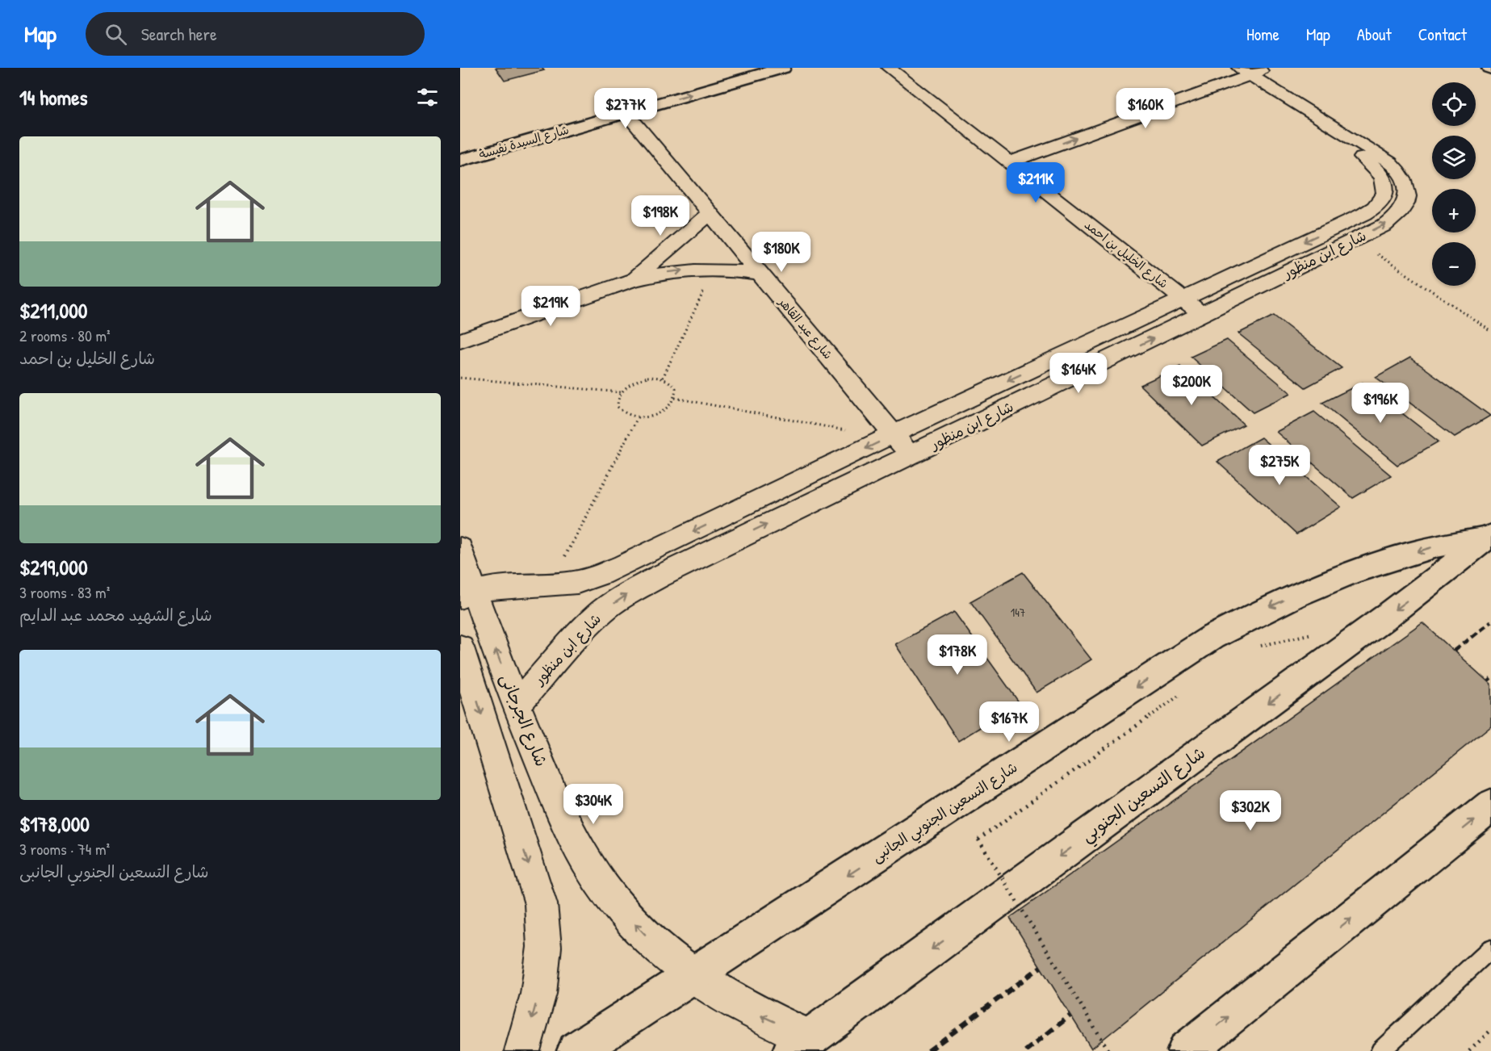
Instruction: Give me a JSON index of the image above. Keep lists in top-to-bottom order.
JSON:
{
  "streets": {
    "main road": ["شارع السيدة نفيسة", "شارع التسعين الجنوبي", "شارع التسعين الجنوبي الجانبى"],
    "street": [
      "شارع الخليل بن احمد",
      "شارع ابن منظور",
      "شارع عبد القاهر",
      "شارع الجرجانى"
    ]
  },
  "crossings": [
    ["شارع السيدة نفيسة", "شارع عبد القاهر"],
    ["شارع الخليل بن احمد", "شارع ابن منظور"],
    ["شارع ابن منظور", "شارع عبد القاهر"],
    ["شارع ابن منظور", "شارع الجرجانى"],
    ["شارع الجرجانى", "شارع التسعين الجنوبي"],
    ["شارع الجرجانى", "شارع التسعين الجنوبي الجانبى"],
    ["شارع التسعين الجنوبي", "شارع التسعين الجنوبي الجانبى"]
  ],
  "one_way": ["شارع الجرجانى", "شارع التسعين الجنوبي الجانبى"],
  "house_numbers": ["147"],
  "page": {
    "header": "Map",
    "search": "Search here",
    "nav": [
      "Home",
      "Map",
      "About",
      "Contact"
    ],
    "heading": "14 homes",
    "map_buttons": ["+", "−"],
    "price": [
      "$277K",
      "$160K",
      "$211K",
      "$198K",
      "$180K",
      "$219K",
      "$164K",
      "$200K",
      "$196K",
      "$275K",
      "$178K",
      "$167K",
      "$304K",
      "$302K"
    ],
    "list": [
      {
        "name": "$211,000",
        "note": "2 rooms · 80 m² · شارع الخليل بن احمد"
      },
      {
        "name": "$219,000",
        "note": "3 rooms · 83 m² · شارع الشهيد محمد عبد الدايم"
      },
      {
        "name": "$178,000",
        "note": "3 rooms · 74 m² · شارع التسعين الجنوبي الجانبى"
      }
    ]
  }
}
